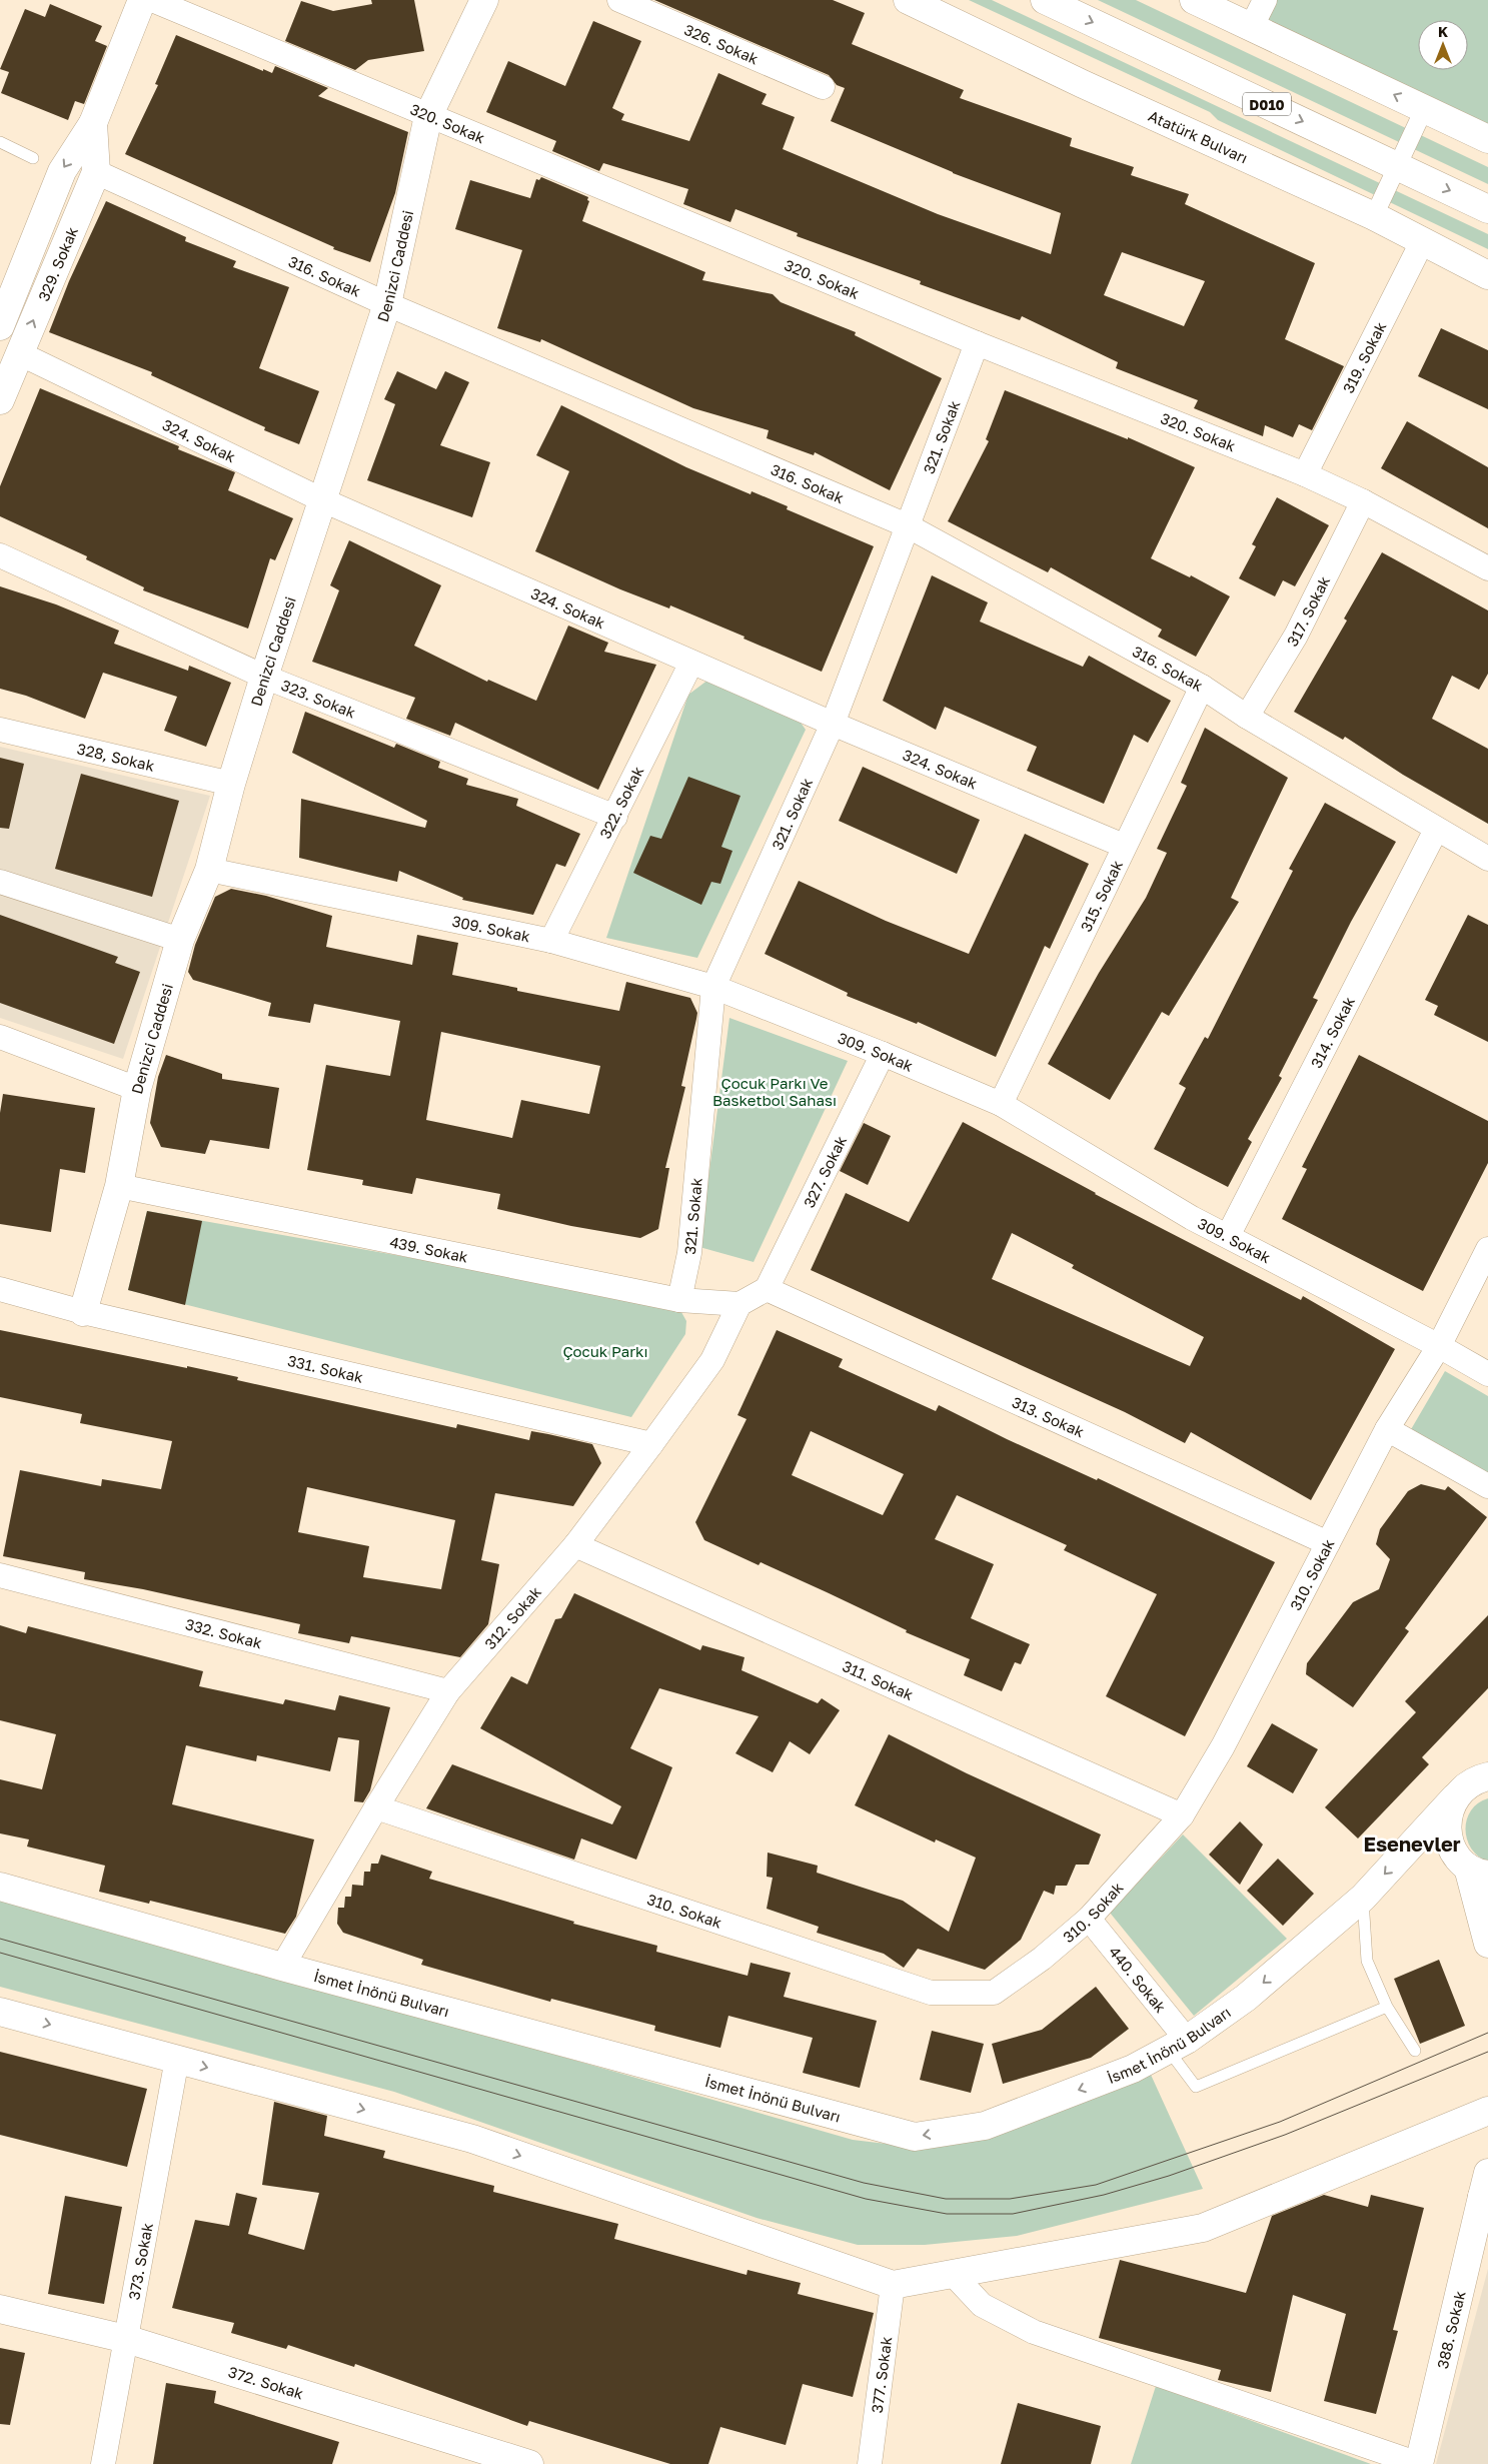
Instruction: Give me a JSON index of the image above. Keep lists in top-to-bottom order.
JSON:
{
  "streets": {
    "main road": [
      "D010",
      "Atatürk Bulvarı",
      "329. Sokak",
      "Denizci Caddesi",
      "İsmet İnönü Bulvarı",
      "388. Sokak",
      "372. Sokak"
    ],
    "street": [
      "326. Sokak",
      "320. Sokak",
      "316. Sokak",
      "319. Sokak",
      "321. Sokak",
      "324. Sokak",
      "317. Sokak",
      "323. Sokak",
      "328, Sokak",
      "322. Sokak",
      "315. Sokak",
      "309. Sokak",
      "314. Sokak",
      "327. Sokak",
      "439. Sokak",
      "331. Sokak",
      "313. Sokak",
      "310. Sokak",
      "312. Sokak",
      "332. Sokak",
      "311. Sokak",
      "440. Sokak",
      "373. Sokak",
      "377. Sokak"
    ]
  },
  "crossings": [
    ["320. Sokak", "Denizci Caddesi"],
    ["320. Sokak", "319. Sokak"],
    ["320. Sokak", "321. Sokak"],
    ["320. Sokak", "317. Sokak"],
    ["Atatürk Bulvarı", "319. Sokak"],
    ["329. Sokak", "316. Sokak"],
    ["329. Sokak", "324. Sokak"],
    ["Denizci Caddesi", "316. Sokak"],
    ["Denizci Caddesi", "324. Sokak"],
    ["Denizci Caddesi", "323. Sokak"],
    ["Denizci Caddesi", "328, Sokak"],
    ["Denizci Caddesi", "309. Sokak"],
    ["Denizci Caddesi", "439. Sokak"],
    ["Denizci Caddesi", "331. Sokak"],
    ["316. Sokak", "321. Sokak"],
    ["316. Sokak", "317. Sokak"],
    ["316. Sokak", "315. Sokak"],
    ["316. Sokak", "314. Sokak"],
    ["321. Sokak", "324. Sokak"],
    ["321. Sokak", "309. Sokak"],
    ["321. Sokak", "439. Sokak"],
    ["324. Sokak", "322. Sokak"],
    ["324. Sokak", "315. Sokak"],
    ["323. Sokak", "322. Sokak"],
    ["322. Sokak", "309. Sokak"],
    ["315. Sokak", "309. Sokak"],
    ["309. Sokak", "314. Sokak"],
    ["309. Sokak", "327. Sokak"],
    ["309. Sokak", "310. Sokak"],
    ["327. Sokak", "313. Sokak"],
    ["439. Sokak", "312. Sokak"],
    ["331. Sokak", "312. Sokak"],
    ["313. Sokak", "310. Sokak"],
    ["310. Sokak", "312. Sokak"],
    ["310. Sokak", "311. Sokak"],
    ["310. Sokak", "440. Sokak"],
    ["312. Sokak", "332. Sokak"],
    ["312. Sokak", "311. Sokak"],
    ["312. Sokak", "İsmet İnönü Bulvarı"],
    ["440. Sokak", "İsmet İnönü Bulvarı"],
    ["373. Sokak", "372. Sokak"]
  ],
  "districts": ["Esenevler"],
  "parks": ["Çocuk Parkı Ve Basketbol Sahası", "Çocuk Parkı"],
  "north": "top"
}
